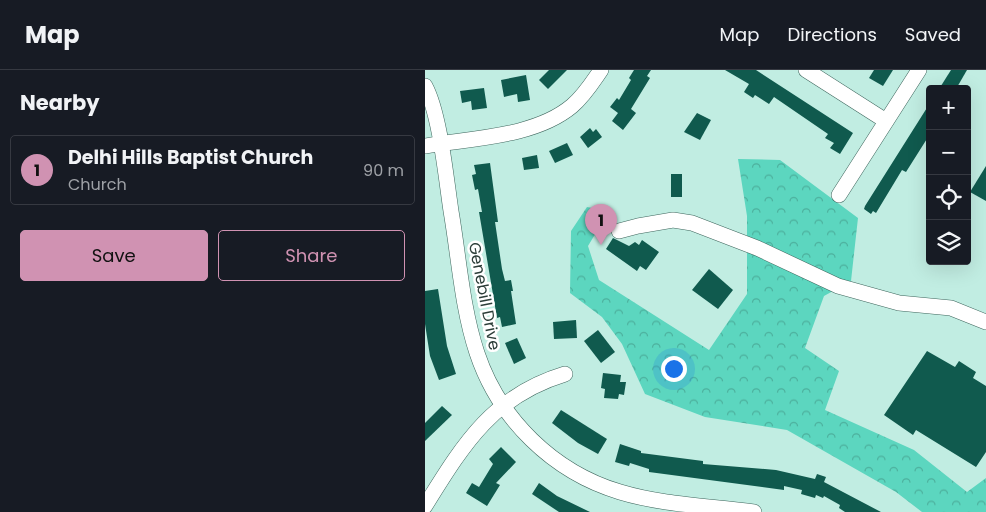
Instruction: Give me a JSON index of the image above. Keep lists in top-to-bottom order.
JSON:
{
  "streets": {
    "street": ["Genebill Drive"]
  },
  "page": {
    "header": "Map",
    "nav": ["Map", "Directions", "Saved"],
    "heading": "Nearby",
    "map_buttons": ["+", "−"],
    "list": [
      {
        "mark": "1",
        "name": "Delhi Hills Baptist Church",
        "note": "Church",
        "value": "90 m"
      }
    ],
    "pins": "1",
    "buttons": ["Save", "Share"]
  }
}
